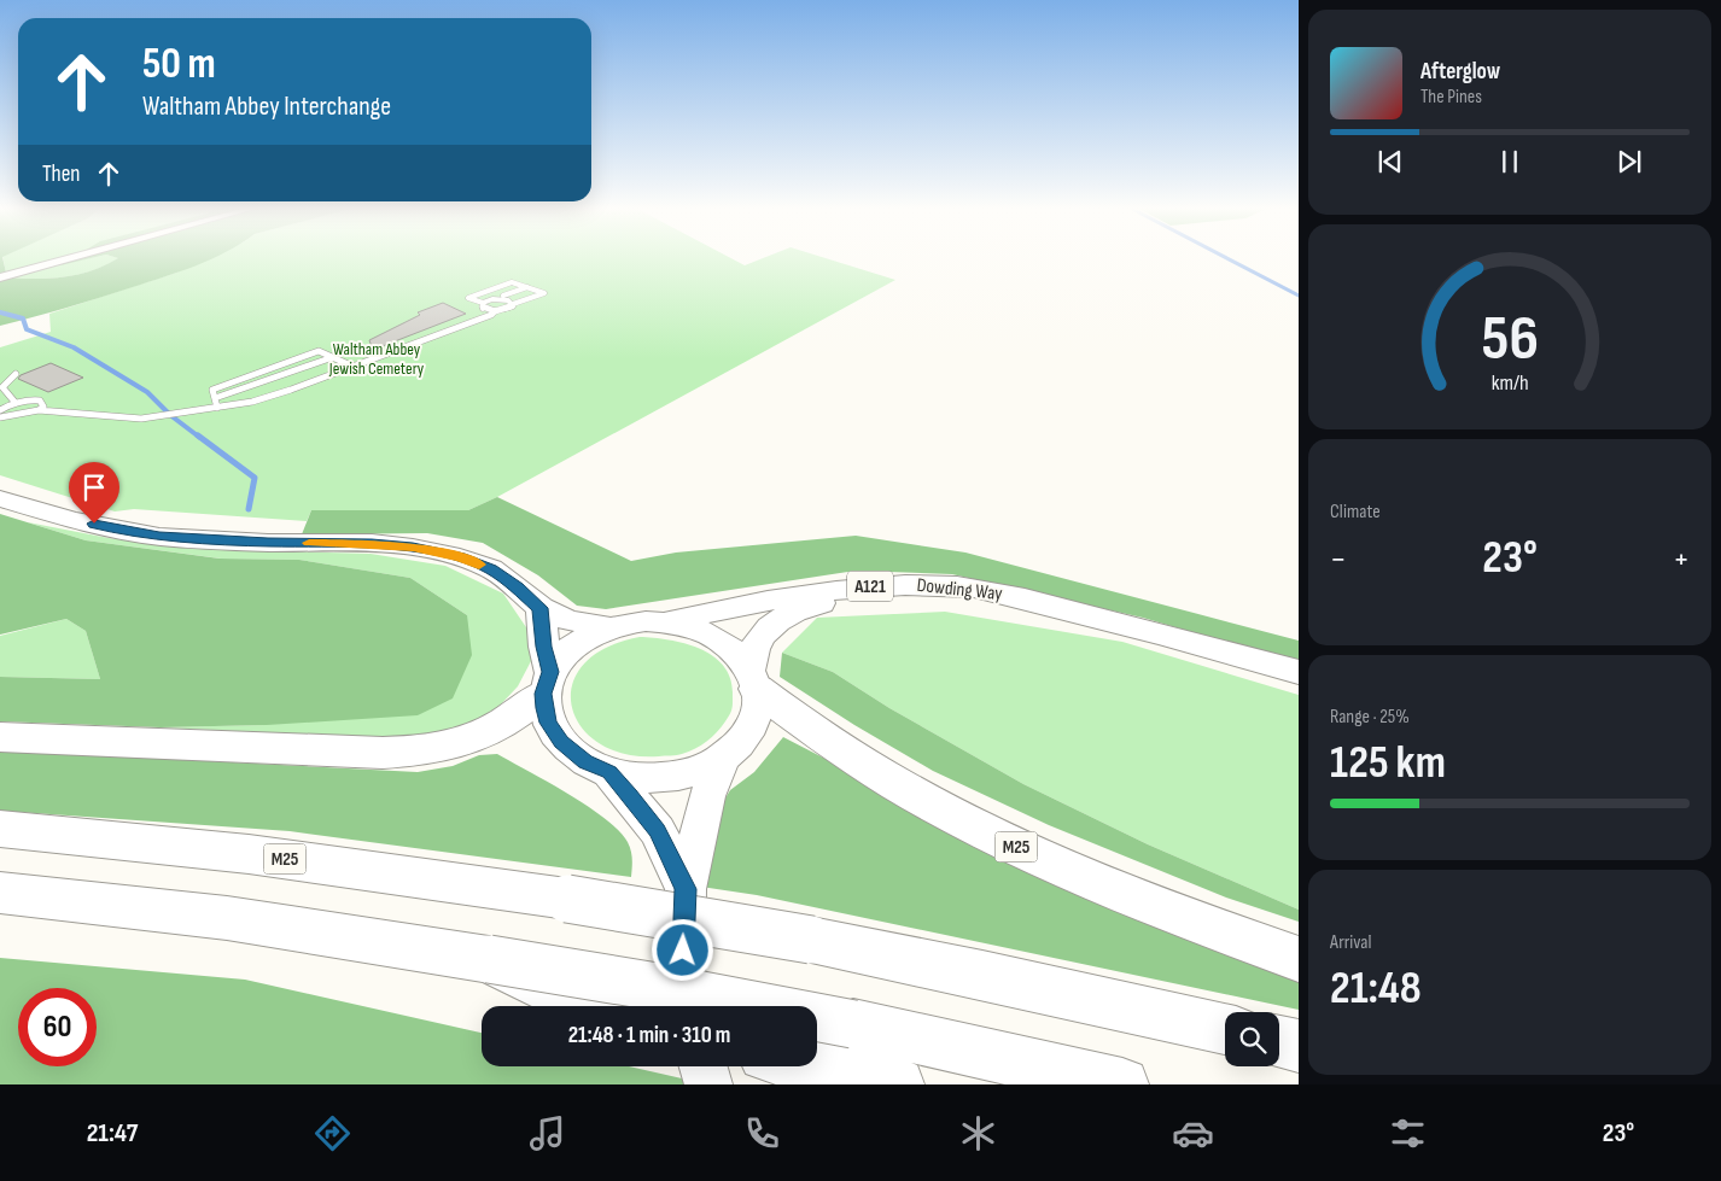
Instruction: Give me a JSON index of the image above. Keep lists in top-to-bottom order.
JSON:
{
  "streets": {
    "highway": ["M25"],
    "main road": ["A121", "Dowding Way"]
  },
  "crossings": [
    ["Dowding Way", "M25"]
  ],
  "parks": ["Waltham Abbey Jewish Cemetery"],
  "page": {
    "turn": ["50 m", "Waltham Abbey Interchange"],
    "song": ["Afterglow", "The Pines"],
    "then": "Then",
    "tile": [
      "Climate",
      ["Range · 25%", "125 km"],
      ["Arrival", "21:48"]
    ],
    "heat": ["−", "23°", "+"],
    "limit": "60",
    "trip": "21:48 · 1 min · 310 m",
    "tabs": ["21:47", "23°"],
    "gauge": ["56", "km/h"]
  }
}
